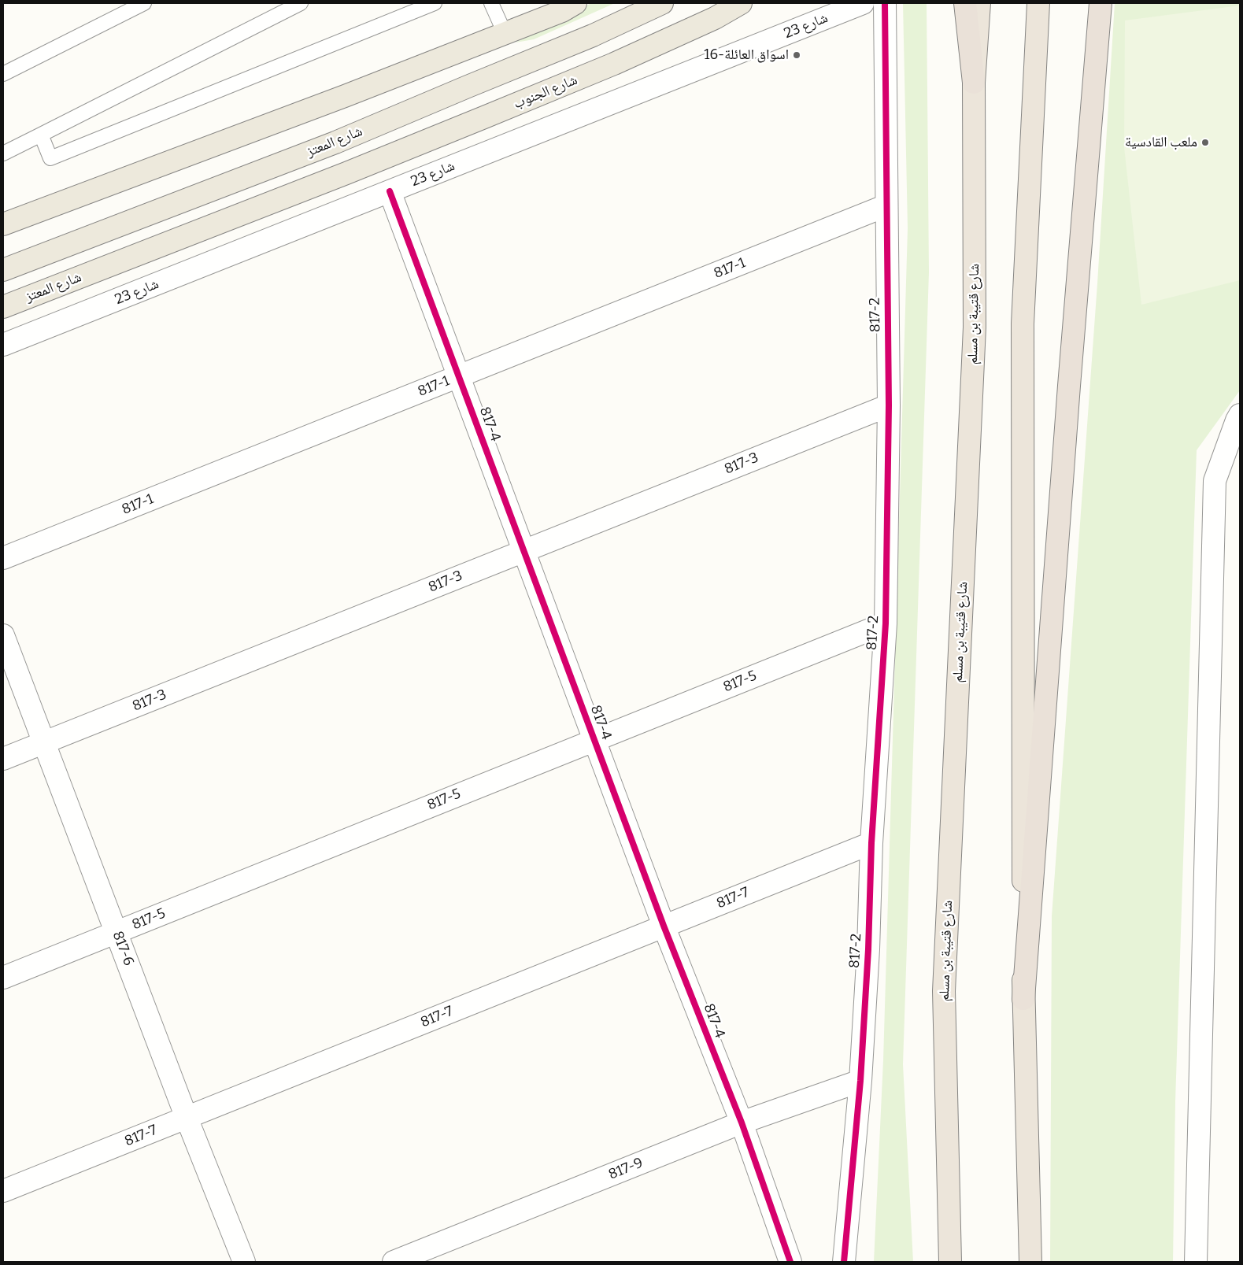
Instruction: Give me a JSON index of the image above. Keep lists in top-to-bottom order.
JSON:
{
  "streets": {
    "highway": ["شارع قتيبة بن مسلم"],
    "main road": ["شارع الجنوب", "شارع المعتز"],
    "street": [
      "شارع 23",
      "817-1",
      "817-2",
      "817-4",
      "817-3",
      "817-5",
      "817-7",
      "817-6",
      "817-9"
    ]
  },
  "crossings": [
    ["شارع 23", "817-4"],
    ["شارع الجنوب", "شارع المعتز"],
    ["817-1", "817-2"],
    ["817-1", "817-4"],
    ["817-2", "817-3"],
    ["817-2", "817-5"],
    ["817-2", "817-7"],
    ["817-2", "817-9"],
    ["817-4", "817-3"],
    ["817-4", "817-5"],
    ["817-4", "817-7"],
    ["817-4", "817-9"],
    ["817-3", "817-6"],
    ["817-5", "817-6"],
    ["817-7", "817-6"]
  ],
  "places": ["16-اسواق العائلة", "ملعب القادسية"]
}
